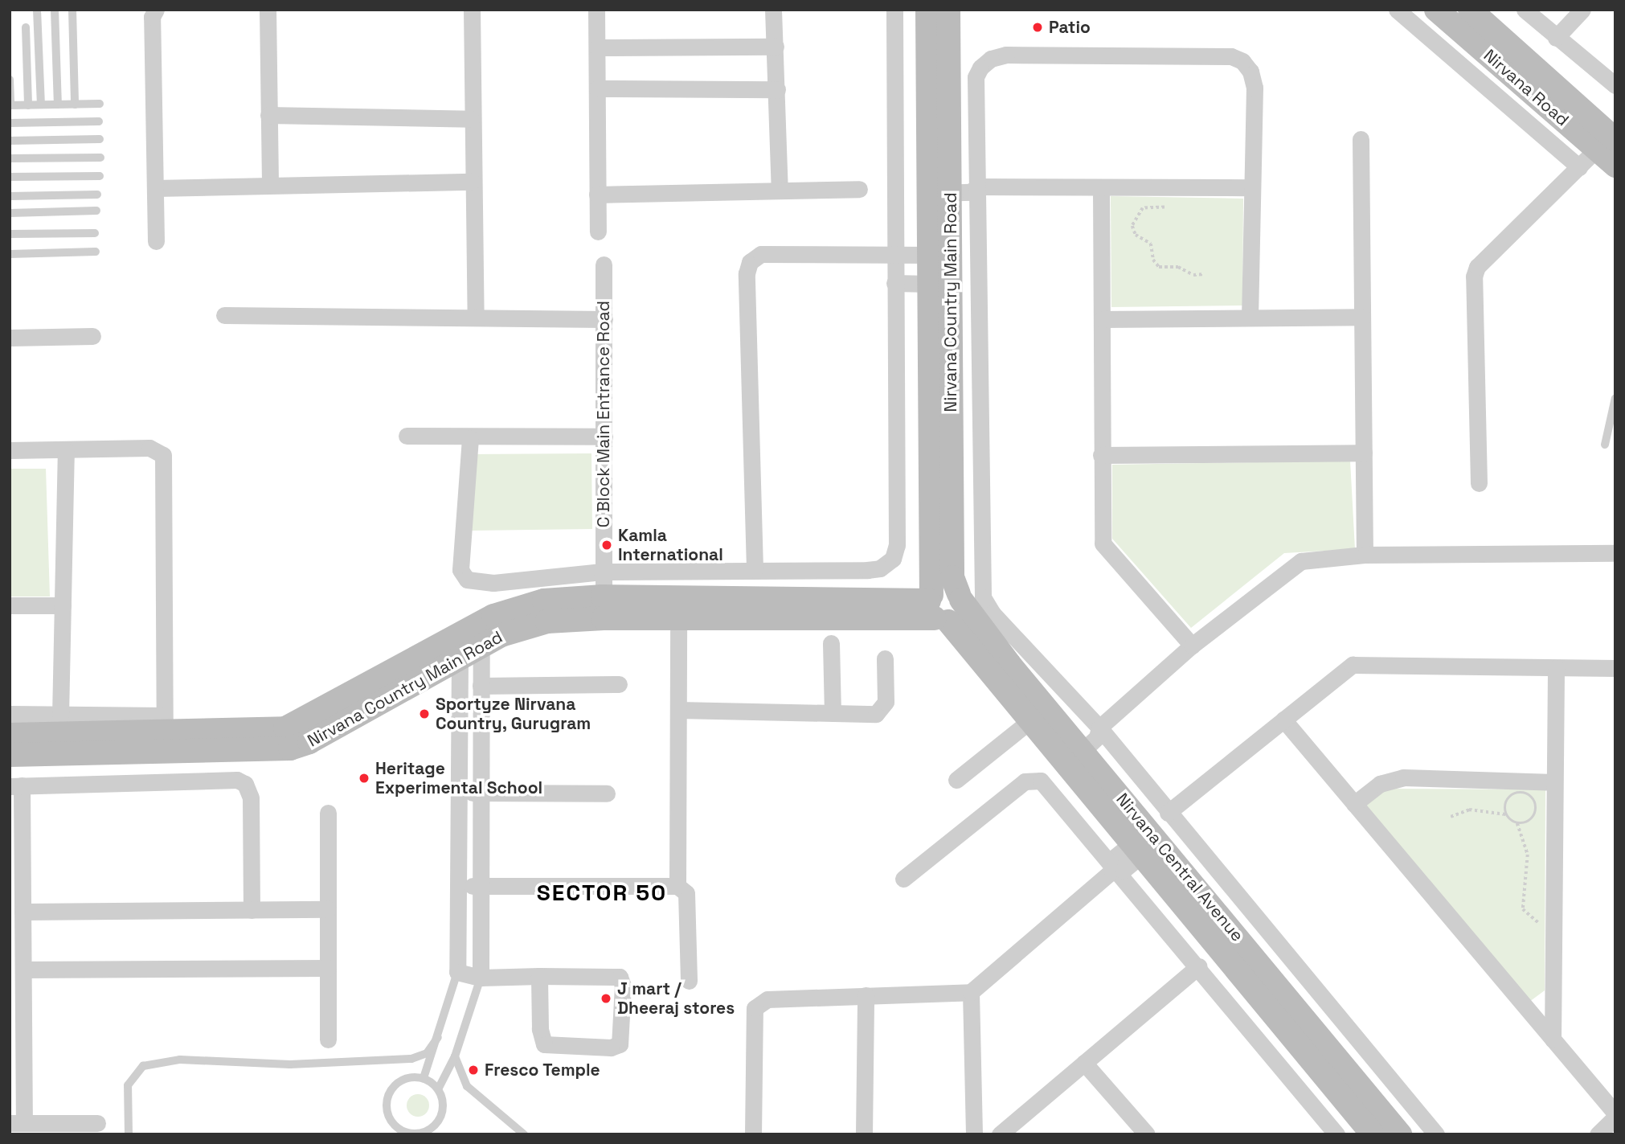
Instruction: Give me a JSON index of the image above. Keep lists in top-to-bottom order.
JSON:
{
  "streets": {
    "street": [
      "Nirvana Road",
      "Nirvana Country Main Road",
      "C Block Main Entrance Road",
      "Nirvana Central Avenue"
    ]
  },
  "crossings": [
    ["Nirvana Country Main Road", "C Block Main Entrance Road"],
    ["Nirvana Country Main Road", "Nirvana Central Avenue"]
  ],
  "districts": ["SECTOR 50"],
  "places": [
    "Patio",
    "Kamla International",
    "Sportyze Nirvana Country, Gurugram",
    "Heritage Experimental School",
    "J mart / Dheeraj stores",
    "Fresco Temple"
  ]
}
